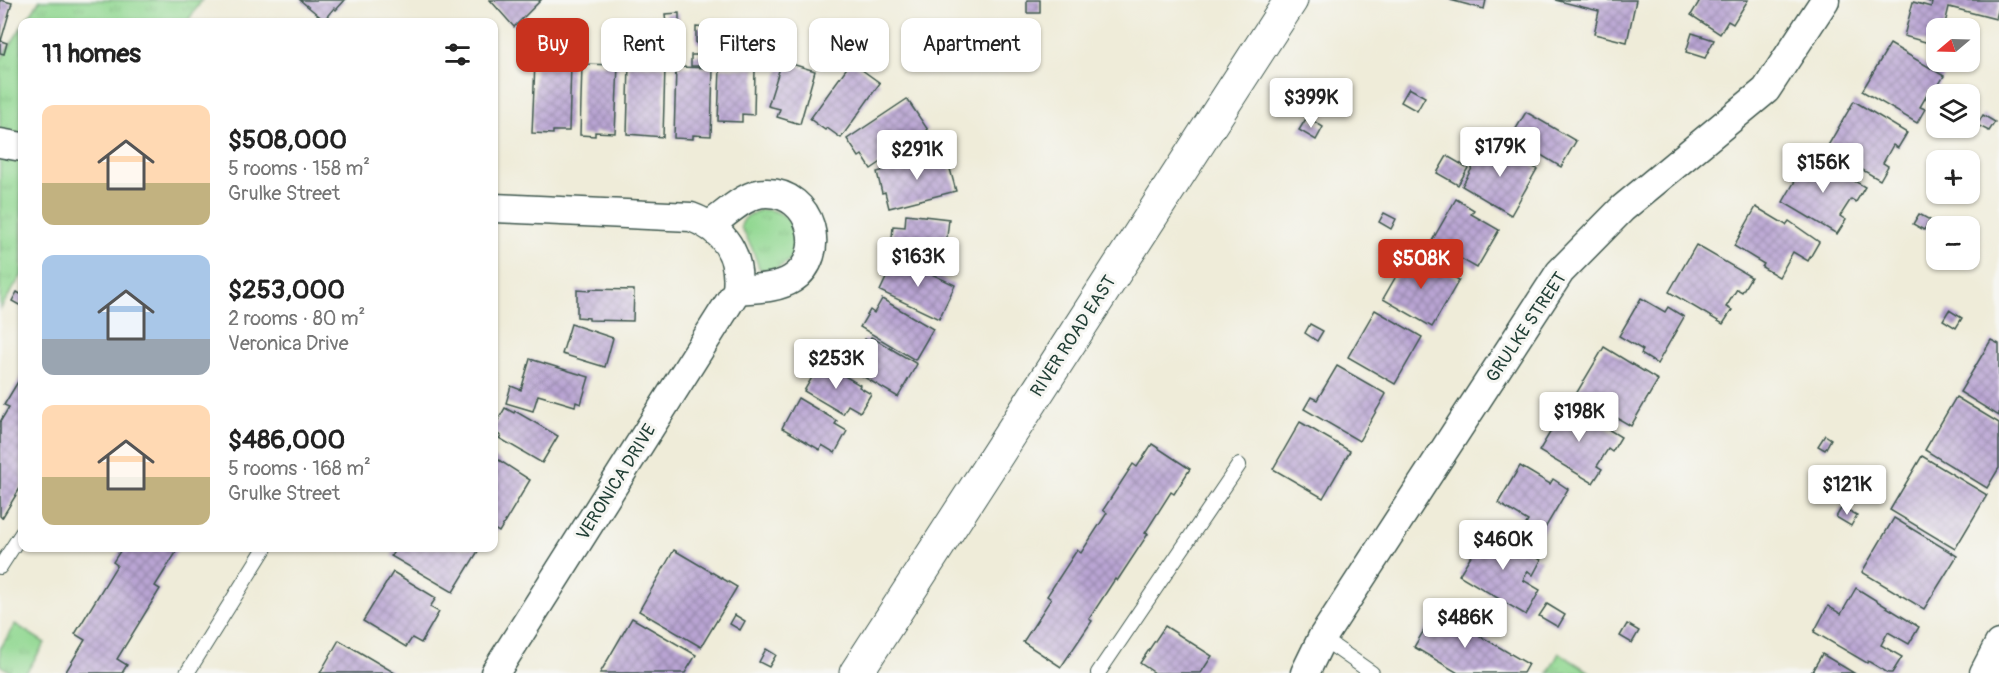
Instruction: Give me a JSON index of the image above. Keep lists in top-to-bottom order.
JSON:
{
  "streets": {
    "street": ["GRULKE STREET", "RIVER ROAD EAST", "VERONICA DRIVE"]
  },
  "north": "left",
  "page": {
    "map_buttons": ["+", "−"],
    "chip": [
      "Buy",
      "Rent",
      "Filters",
      "New",
      "Apartment"
    ],
    "heading": "11 homes",
    "price": [
      "$399K",
      "$179K",
      "$291K",
      "$156K",
      "$163K",
      "$508K",
      "$253K",
      "$198K",
      "$121K",
      "$460K",
      "$486K"
    ],
    "list": [
      {
        "name": "$508,000",
        "note": "5 rooms · 158 m² · Grulke Street"
      },
      {
        "name": "$253,000",
        "note": "2 rooms · 80 m² · Veronica Drive"
      },
      {
        "name": "$486,000",
        "note": "5 rooms · 168 m² · Grulke Street"
      }
    ]
  }
}
